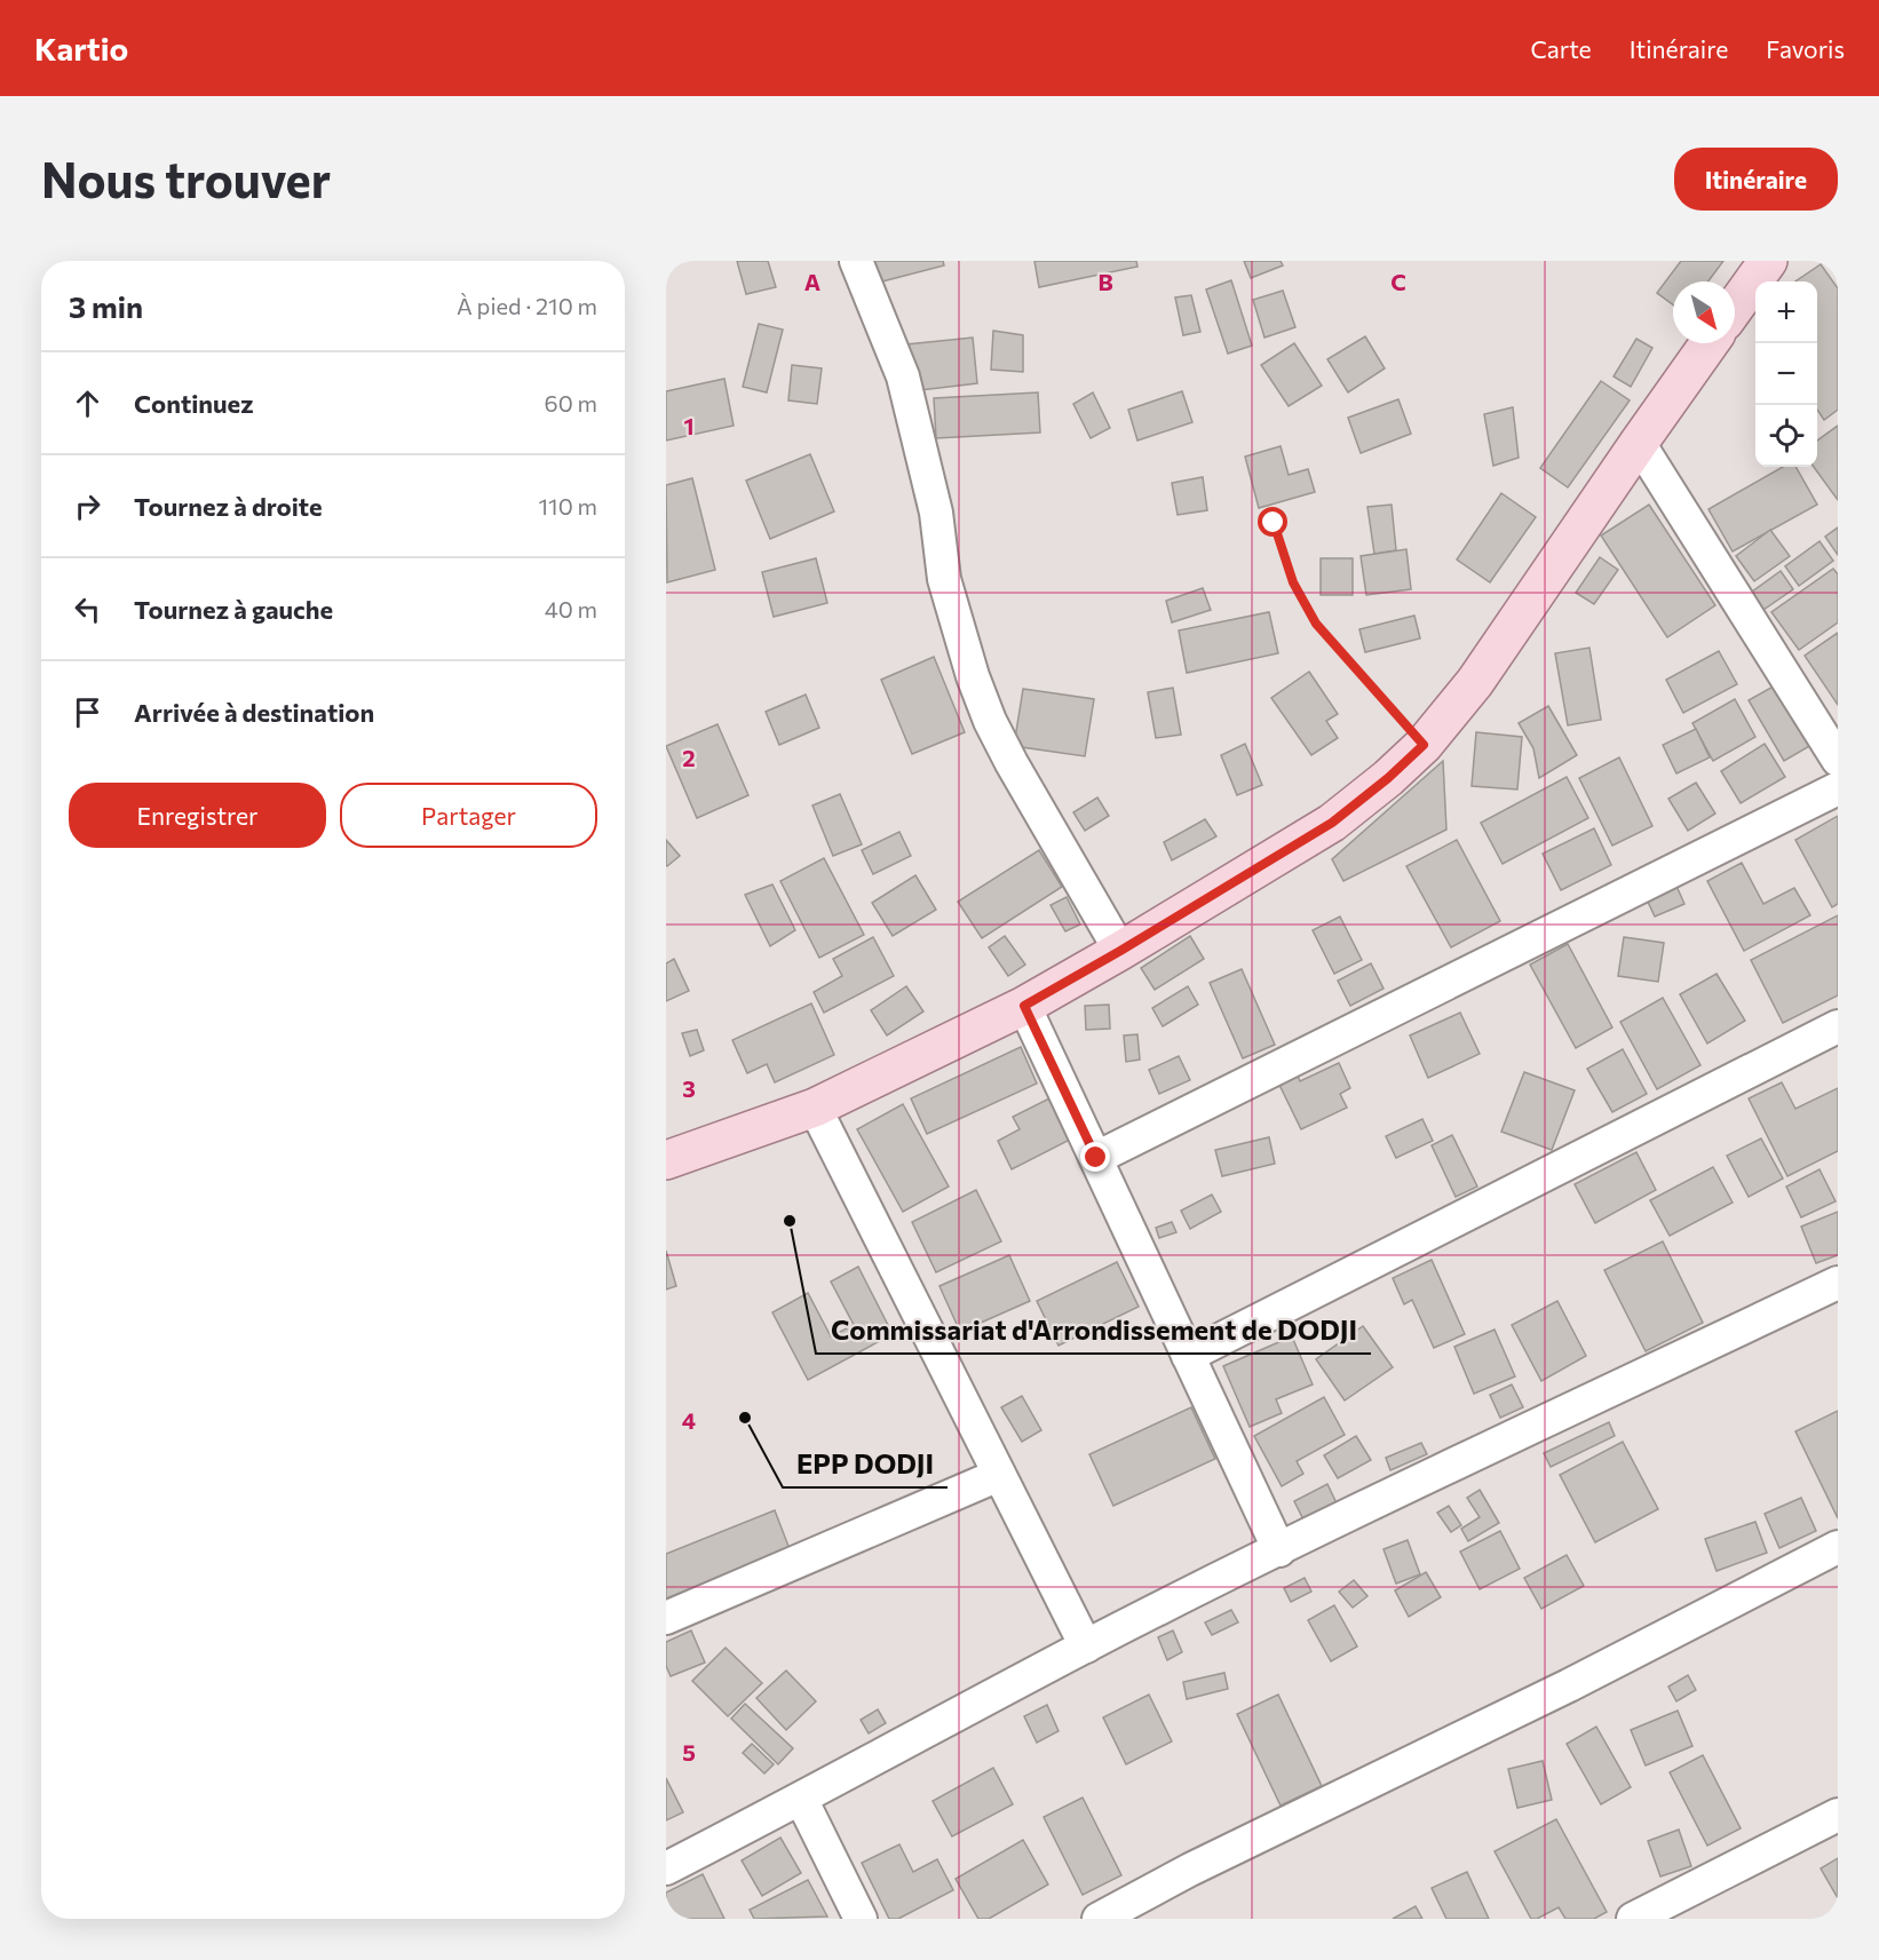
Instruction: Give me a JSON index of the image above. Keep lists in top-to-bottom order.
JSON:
{
  "places": ["Commissariat d'Arrondissement de DODJI", "EPP DODJI"],
  "north": "bottom right",
  "page": {
    "header": "Kartio",
    "nav": ["Carte", "Itinéraire", "Favoris"],
    "buttons": [
      "Itinéraire",
      ["Enregistrer", "Partager"]
    ],
    "title": "Nous trouver",
    "heading": ["3 min", "À pied · 210 m"],
    "map_buttons": ["+", "−"],
    "list": [
      ["Continuez", "60 m"],
      ["Tournez à droite", "110 m"],
      ["Tournez à gauche", "40 m"],
      "Arrivée à destination"
    ]
  },
  "grid": {
    "columns": ["A", "B", "C"],
    "rows": [
      "1",
      "2",
      "3",
      "4",
      "5"
    ]
  }
}
